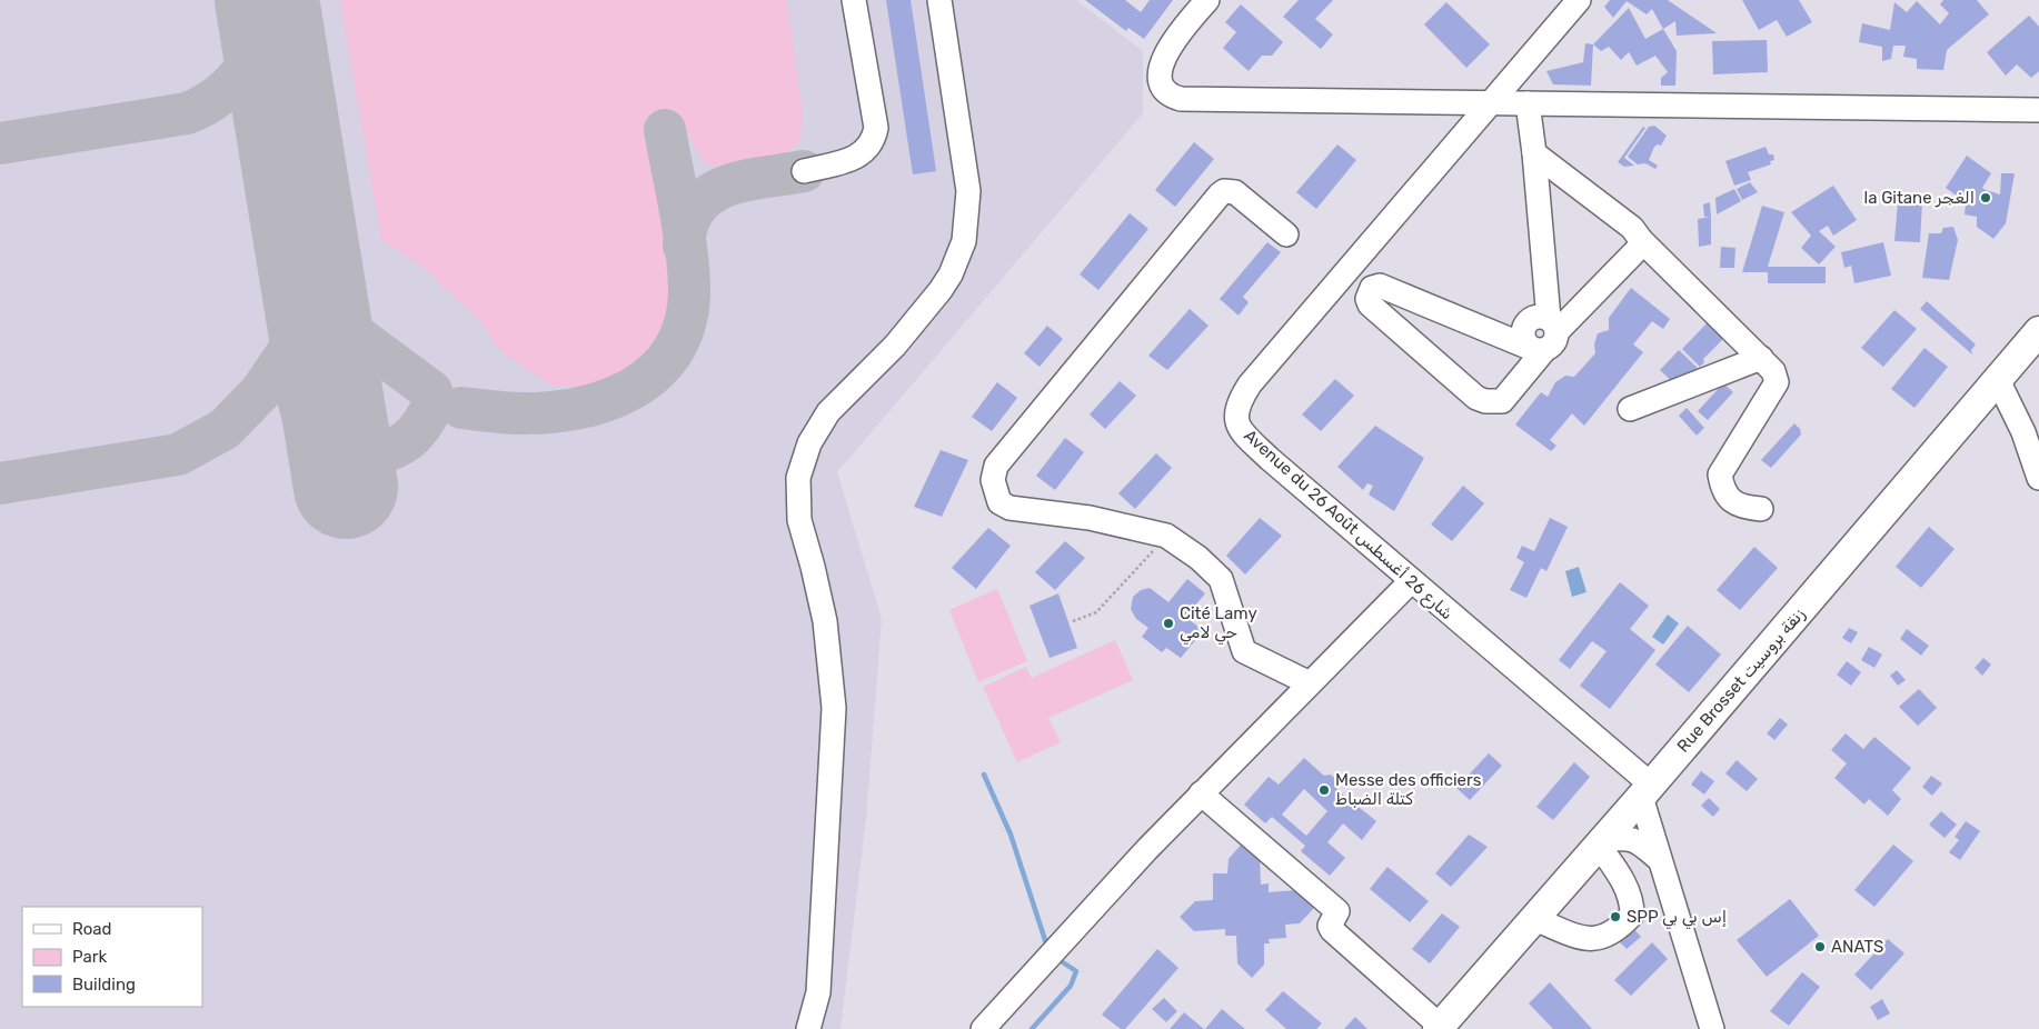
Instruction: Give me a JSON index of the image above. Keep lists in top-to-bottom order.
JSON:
{
  "streets": {
    "main road": ["Rue Brosset زنقة بروسيت"],
    "street": ["Avenue du 26 Août شارع 26 أغسطس"]
  },
  "crossings": [
    ["Avenue du 26 Août شارع 26 أغسطس", "Rue Brosset زنقة بروسيت"]
  ],
  "places": [
    "la Gitane الغجر",
    "Cité Lamy حي لامي",
    "Messe des officiers كتلة الضباط",
    "SPP إس بي بي",
    "ANATS"
  ],
  "legend": ["Road", "Park", "Building"]
}
